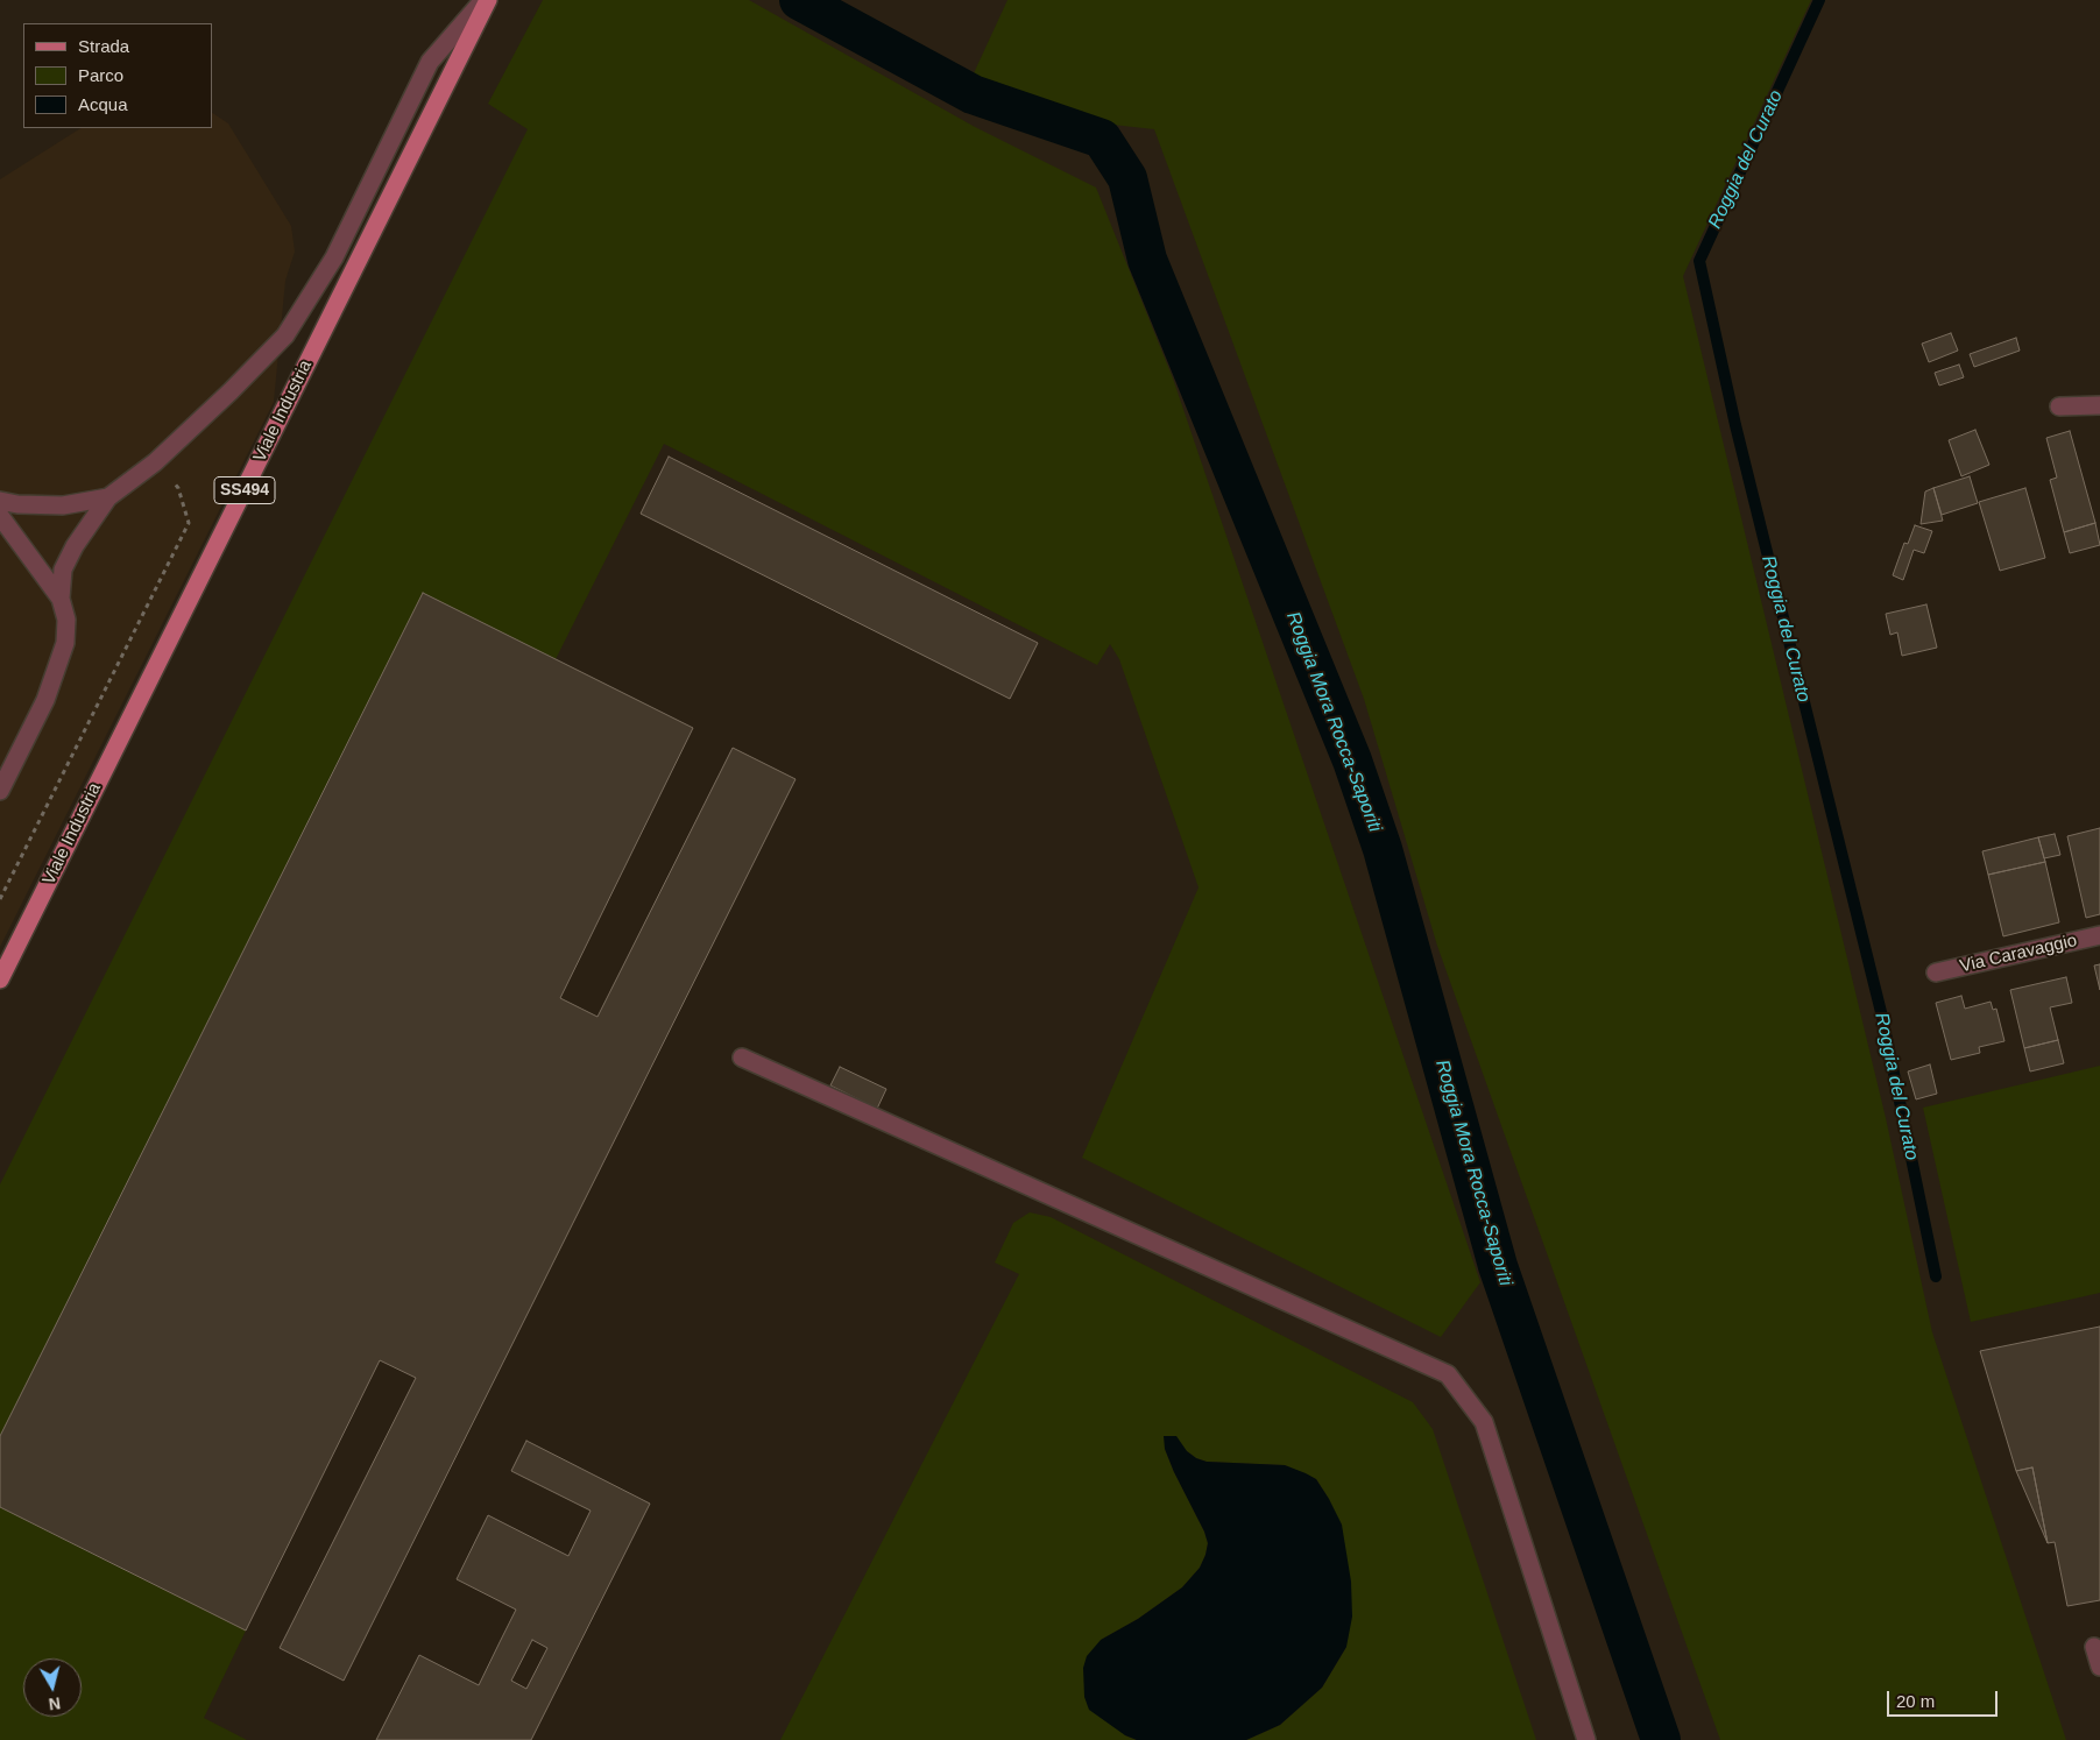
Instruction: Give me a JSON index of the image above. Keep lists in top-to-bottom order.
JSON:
{
  "streets": {
    "main road": ["Viale Industria", "SS494"],
    "street": ["Via Caravaggio"]
  },
  "water": ["Roggia del Curato", "Roggia Mora Rocca-Saporiti"],
  "legend": ["Strada", "Parco", "Acqua"],
  "scale_bar": "20 m",
  "north": "bottom"
}
